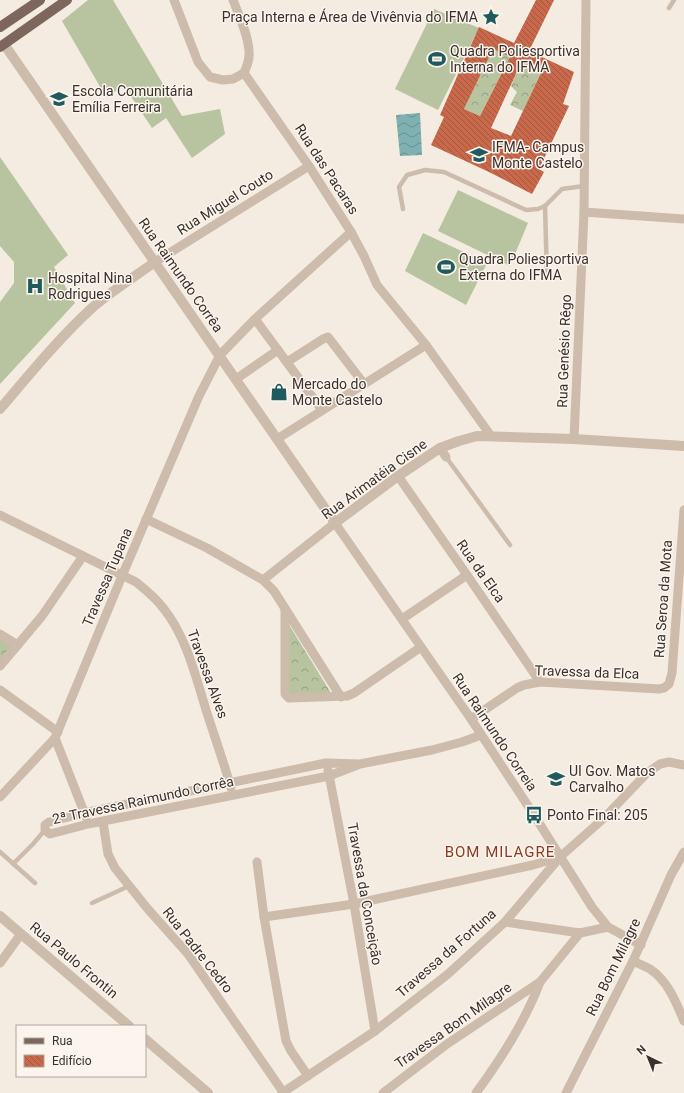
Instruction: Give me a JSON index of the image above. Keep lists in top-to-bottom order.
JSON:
{
  "streets": {
    "street": [
      "Rua das Pacaras",
      "Rua Miguel Couto",
      "Rua Raimundo Corrêa",
      "Rua Genésio Rêgo",
      "Rua Arimatéia Cisne",
      "Rua da Elca",
      "Travessa Tupana",
      "Rua Seroa da Mota",
      "Travessa da Elca",
      "Travessa Alves",
      "Rua Raimundo Correia",
      "2ª Travessa Raimundo Corrêa",
      "Travessa da Conceição",
      "Rua Padre Cedro",
      "Travessa da Fortuna",
      "Rua Paulo Frontin",
      "Rua Bom Milagre",
      "Travessa Bom Milagre"
    ]
  },
  "crossings": [
    ["Rua das Pacaras", "Rua Miguel Couto"],
    ["Rua das Pacaras", "Rua Arimatéia Cisne"],
    ["Rua das Pacaras", "Travessa Tupana"],
    ["Rua Miguel Couto", "Rua Raimundo Corrêa"],
    ["Rua Raimundo Corrêa", "Rua Arimatéia Cisne"],
    ["Rua Raimundo Corrêa", "Travessa Tupana"],
    ["Rua Raimundo Corrêa", "Rua Raimundo Correia"],
    ["Rua Genésio Rêgo", "Rua Arimatéia Cisne"],
    ["Rua Arimatéia Cisne", "Rua da Elca"],
    ["Rua Arimatéia Cisne", "Rua Raimundo Correia"],
    ["Rua da Elca", "Travessa da Elca"],
    ["Travessa Tupana", "Travessa Alves"],
    ["Rua Seroa da Mota", "Travessa da Elca"],
    ["Travessa da Elca", "Rua Raimundo Correia"],
    ["Travessa Alves", "2ª Travessa Raimundo Corrêa"],
    ["Rua Raimundo Correia", "Travessa da Fortuna"],
    ["Rua Raimundo Correia", "Rua Bom Milagre"],
    ["2ª Travessa Raimundo Corrêa", "Travessa da Conceição"],
    ["2ª Travessa Raimundo Corrêa", "Rua Padre Cedro"],
    ["Travessa da Conceição", "Travessa da Fortuna"],
    ["Rua Padre Cedro", "Travessa da Fortuna"]
  ],
  "districts": ["BOM MILAGRE"],
  "places": {
    "place": ["Praça Interna e Área de Vivênvia do IFMA"],
    "sports": ["Quadra Poliesportiva Interna do IFMA", "Quadra Poliesportiva Externa do IFMA"],
    "school or university": ["Escola Comunitária Emília Ferreira", "IFMA- Campus Monte Castelo", "UI Gov. Matos Carvalho"],
    "hospital": ["Hospital Nina Rodrigues"],
    "shop": ["Mercado do Monte Castelo"],
    "bus stop": ["Ponto Final: 205"]
  },
  "legend": ["Rua", "Edifício"],
  "north": "top left"
}
